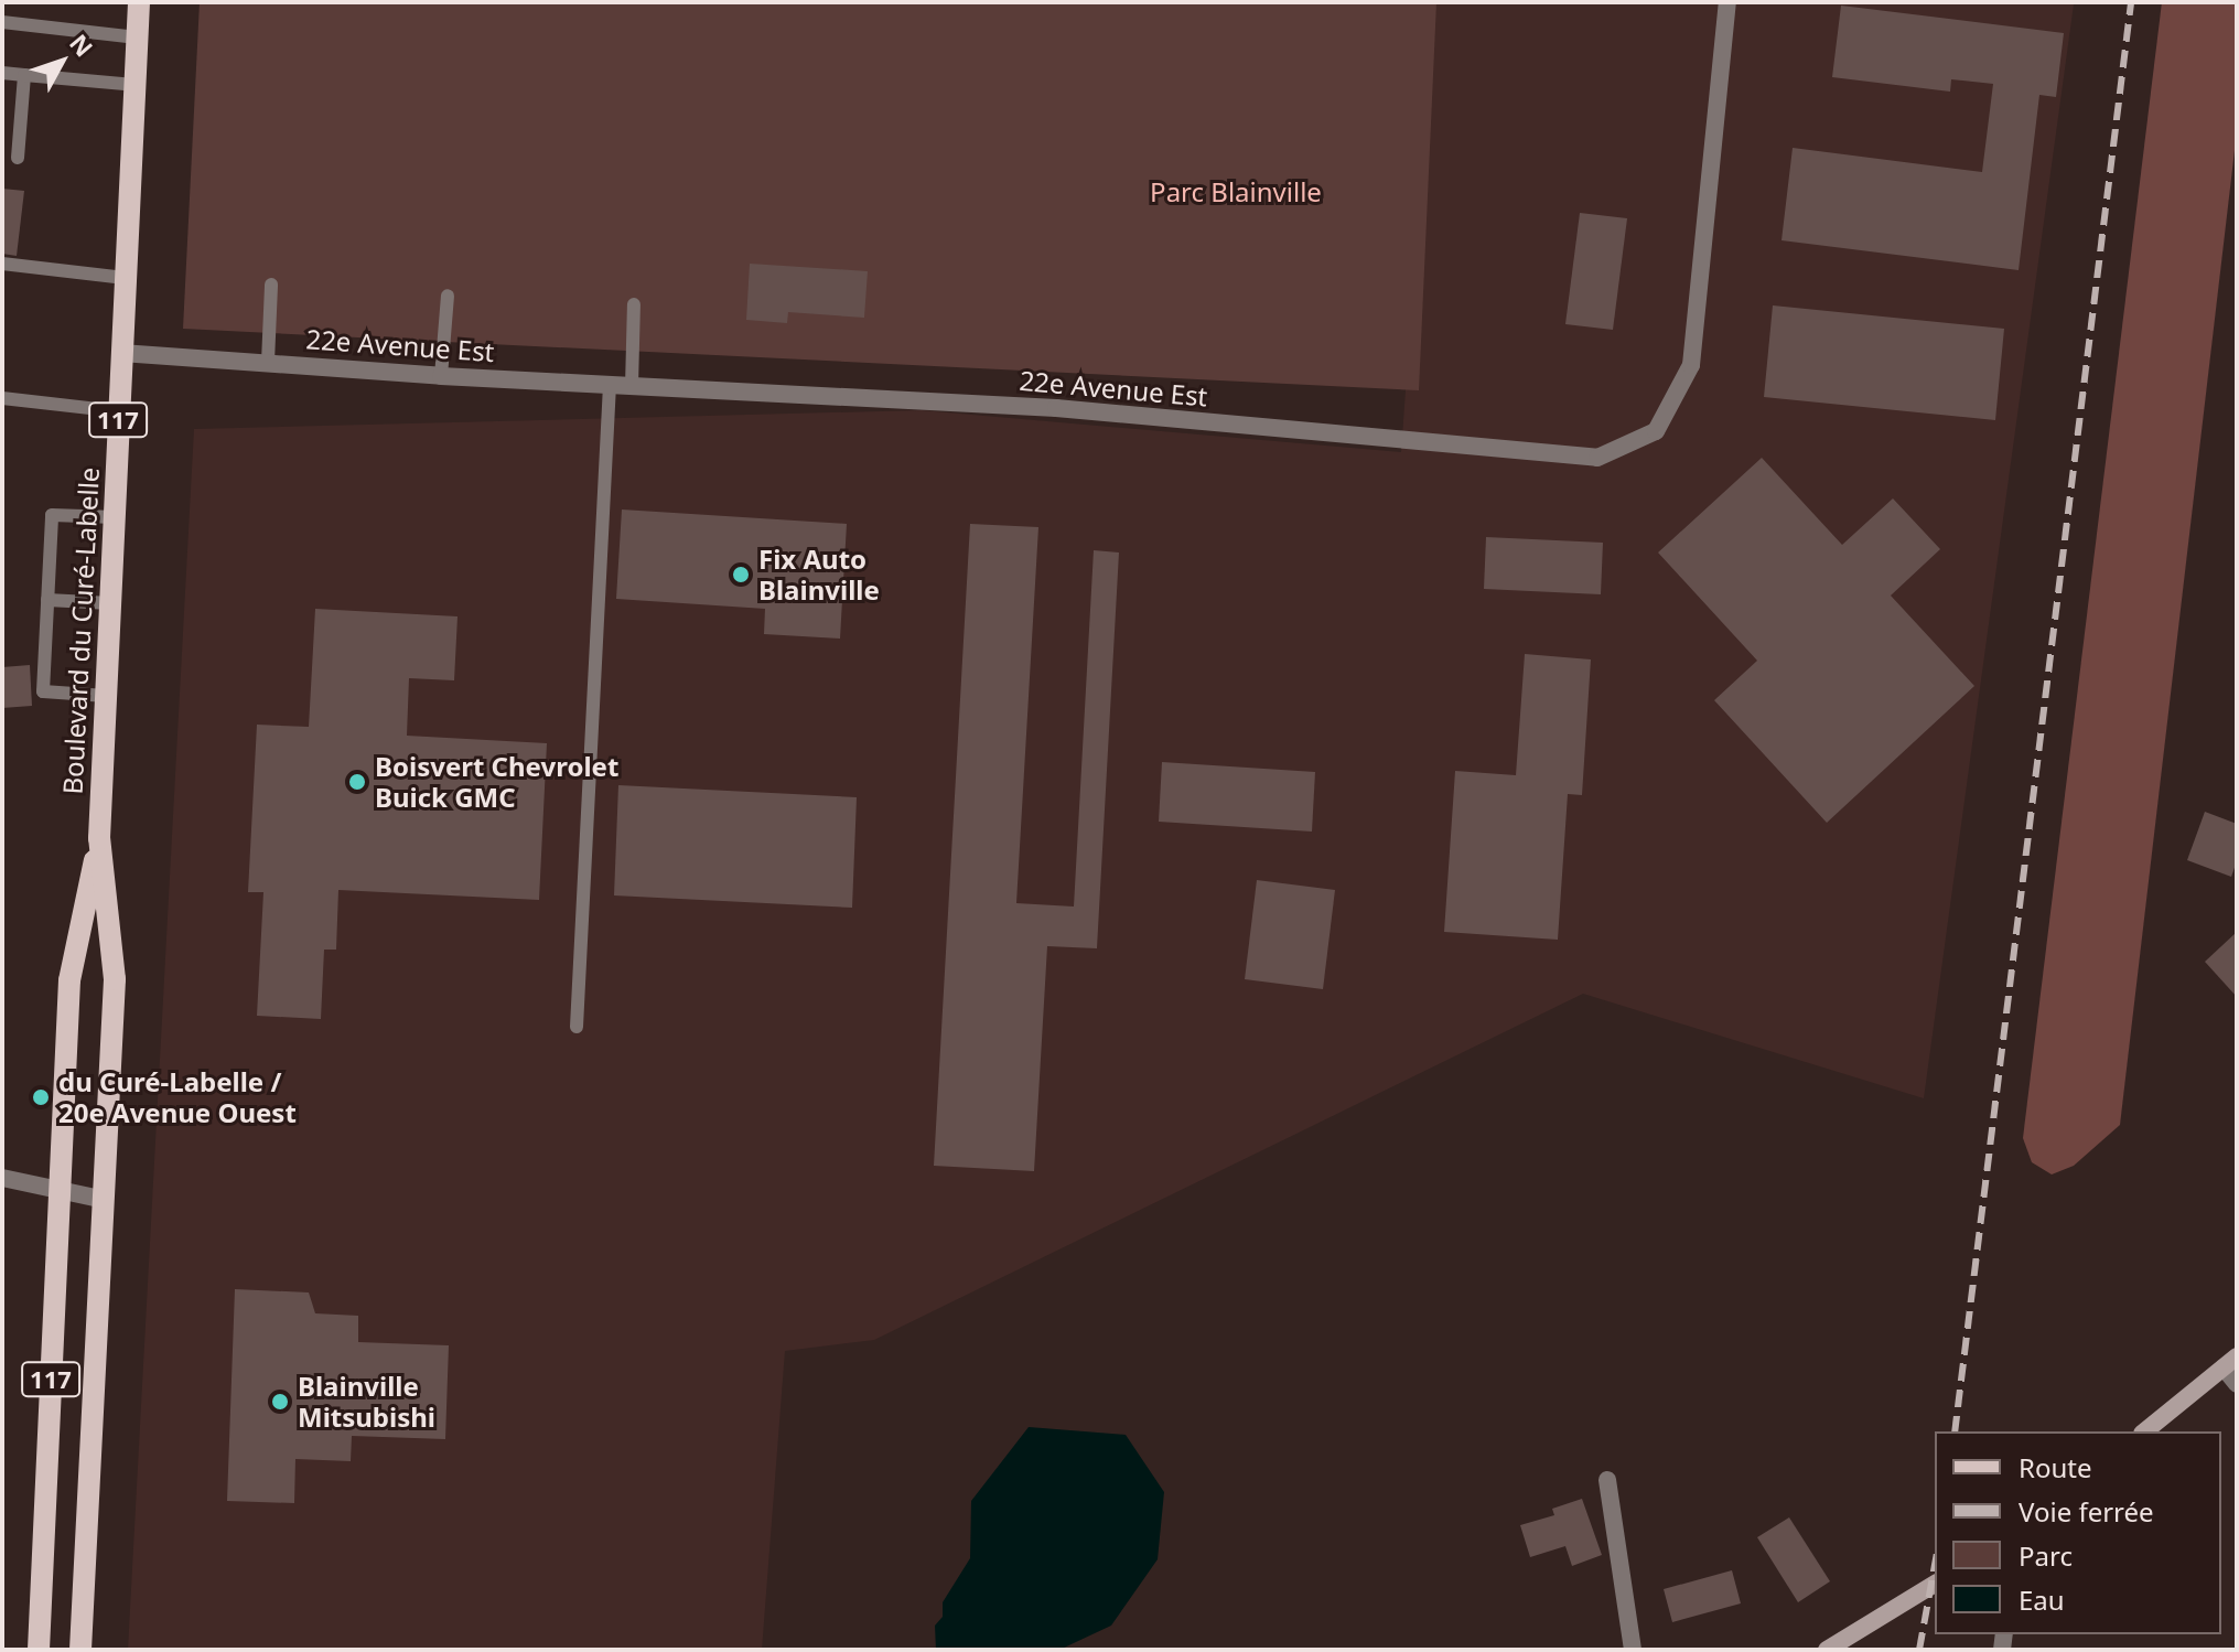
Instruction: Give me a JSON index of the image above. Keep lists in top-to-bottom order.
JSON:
{
  "streets": {
    "main road": ["117", "Boulevard du Curé-Labelle"],
    "street": ["22e Avenue Est"]
  },
  "crossings": [
    ["22e Avenue Est", "Boulevard du Curé-Labelle"]
  ],
  "parks": ["Parc Blainville"],
  "places": [
    "Fix Auto Blainville",
    "Boisvert Chevrolet Buick GMC",
    "du Curé-Labelle / 20e Avenue Ouest",
    "Blainville Mitsubishi"
  ],
  "legend": [
    "Route",
    "Voie ferrée",
    "Parc",
    "Eau"
  ],
  "north": "top right"
}
